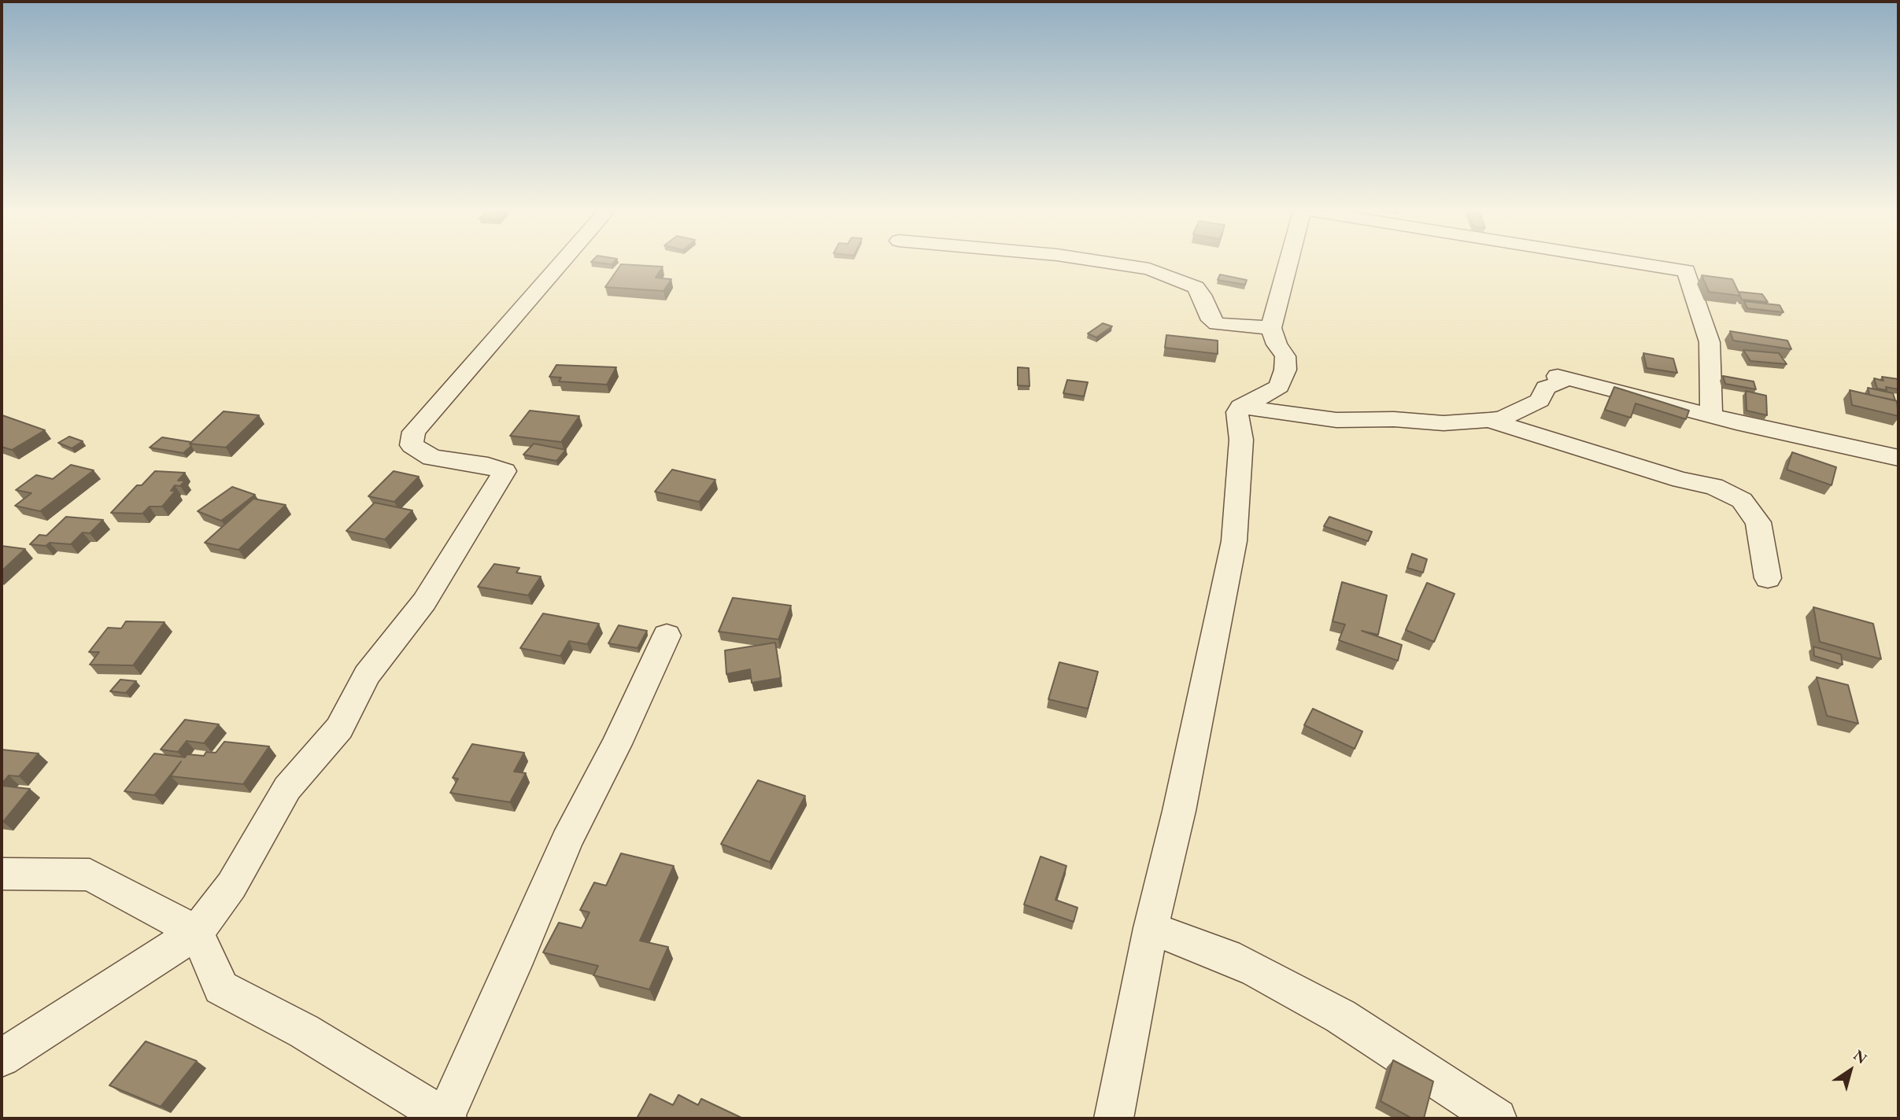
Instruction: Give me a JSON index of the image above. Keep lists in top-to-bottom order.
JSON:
{
  "north": "top right"
}
